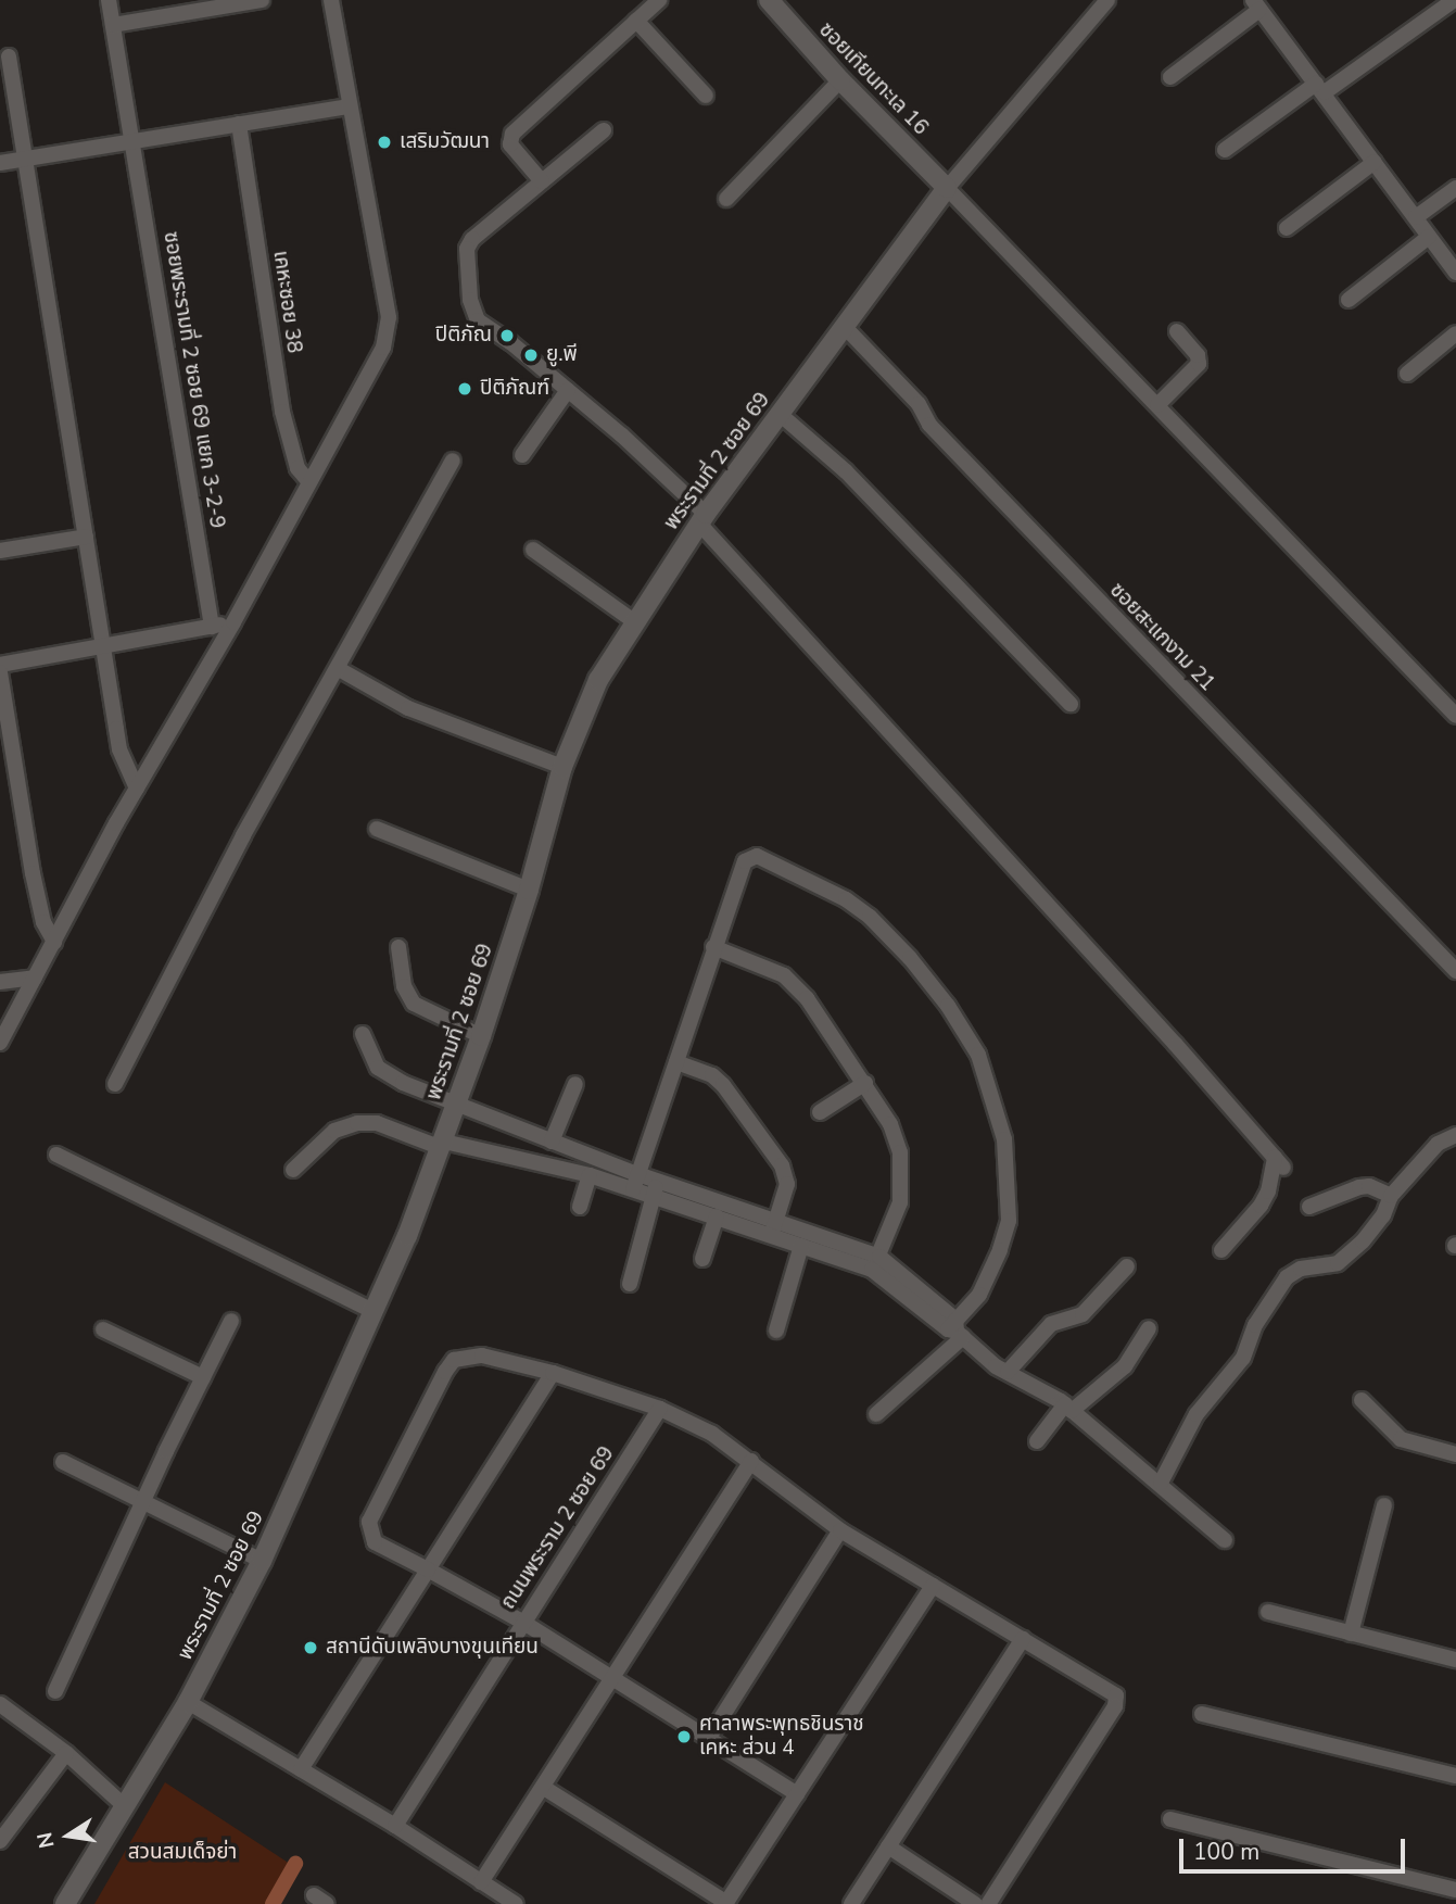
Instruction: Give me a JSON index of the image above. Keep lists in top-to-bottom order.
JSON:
{
  "streets": {
    "street": [
      "ซอยเทียนทะเล 16",
      "เคหะซอย 38",
      "ซอยพระรามที่ 2 ซอย 69 แยก 3-2-9",
      "พระรามที่ 2 ซอย 69",
      "ซอยสะแกงาม 21",
      "ถนนพระราม 2 ซอย 69"
    ]
  },
  "crossings": [
    ["ซอยเทียนทะเล 16", "พระรามที่ 2 ซอย 69"],
    ["พระรามที่ 2 ซอย 69", "ซอยสะแกงาม 21"]
  ],
  "parks": ["สวนสมเด็จย่า"],
  "places": [
    "เสริมวัฒนา",
    "ปิติภัณ",
    "ยู.พี",
    "ปิติภัณฑ์",
    "สถานีดับเพลิงบางขุนเทียน",
    "ศาลาพระพุทธชินราช เคหะ ส่วน 4"
  ],
  "scale_bar": "100 m",
  "north": "left"
}
